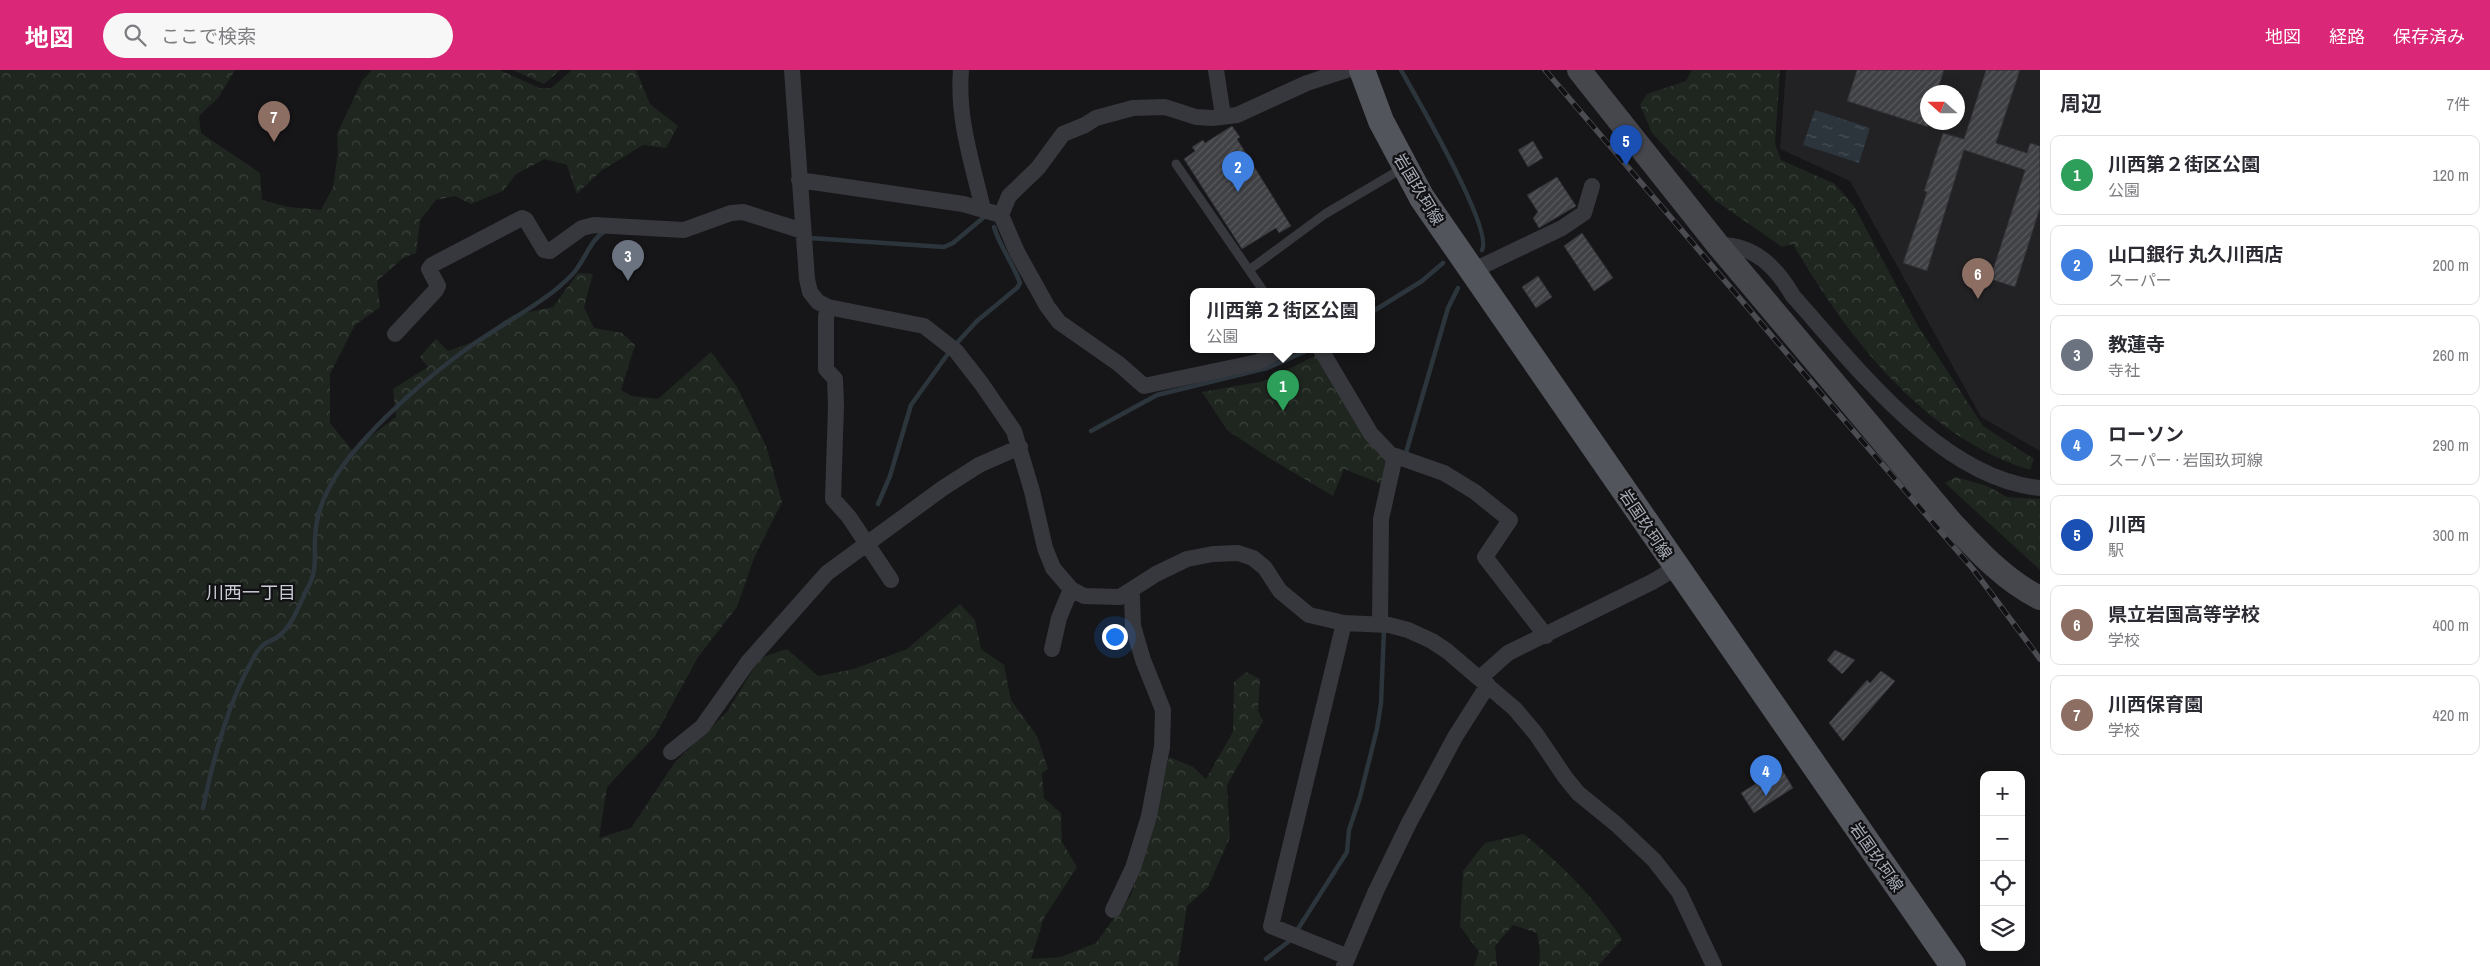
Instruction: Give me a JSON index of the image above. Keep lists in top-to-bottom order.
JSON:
{
  "streets": {
    "main road": ["岩国玖珂線"]
  },
  "districts": ["川西一丁目"],
  "north": "left",
  "page": {
    "header": "地図",
    "search": "ここで検索",
    "nav": ["地図", "経路", "保存済み"],
    "heading": ["周辺", "7件"],
    "pins": [
      "7",
      "5",
      "2",
      "3",
      "6",
      "1",
      "4"
    ],
    "list": [
      {
        "mark": "1",
        "name": "川西第２街区公園",
        "note": "公園",
        "value": "120 m"
      },
      {
        "mark": "2",
        "name": "山口銀行 丸久川西店",
        "note": "スーパー",
        "value": "200 m"
      },
      {
        "mark": "3",
        "name": "教蓮寺",
        "note": "寺社",
        "value": "260 m"
      },
      {
        "mark": "4",
        "name": "ローソン",
        "note": "スーパー · 岩国玖珂線",
        "value": "290 m"
      },
      {
        "mark": "5",
        "name": "川西",
        "note": "駅",
        "value": "300 m"
      },
      {
        "mark": "6",
        "name": "県立岩国高等学校",
        "note": "学校",
        "value": "400 m"
      },
      {
        "mark": "7",
        "name": "川西保育園",
        "note": "学校",
        "value": "420 m"
      }
    ],
    "popup": ["川西第２街区公園", "公園"],
    "map_buttons": ["+", "−"]
  }
}
